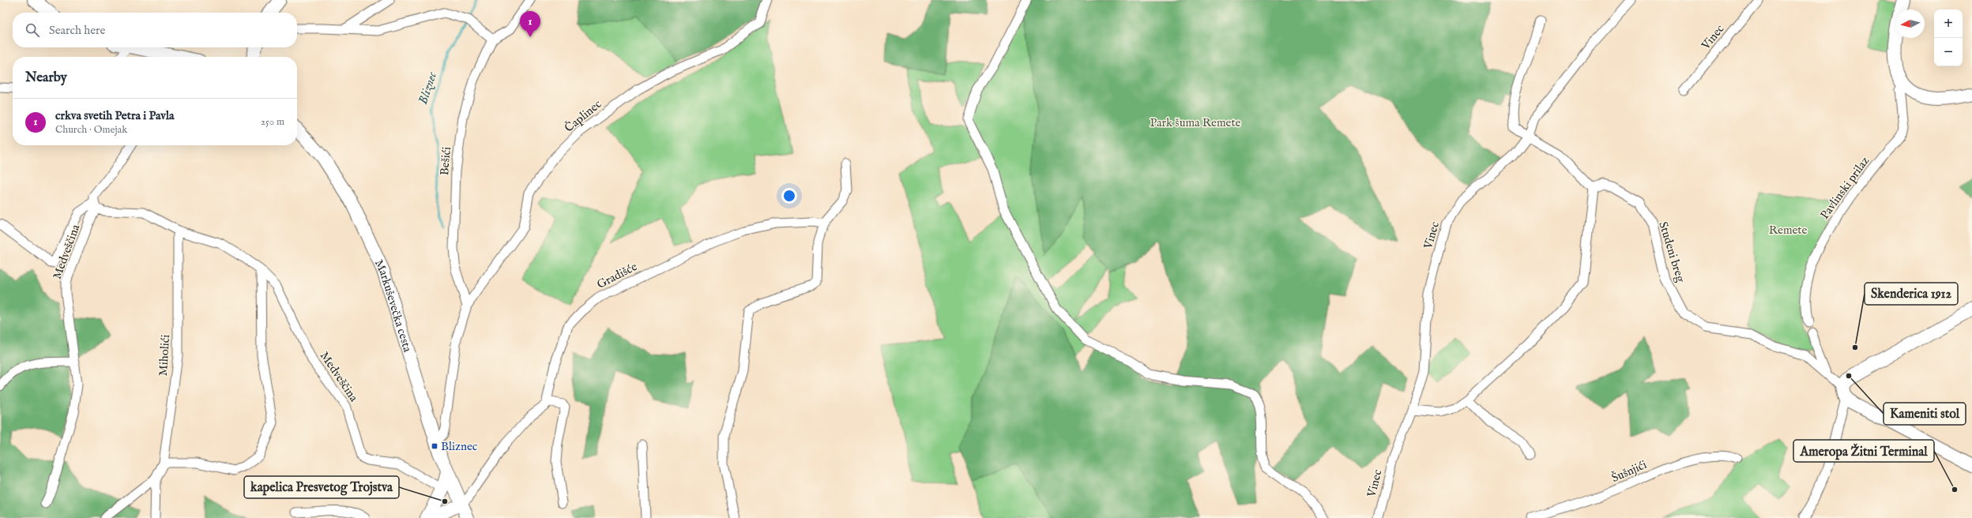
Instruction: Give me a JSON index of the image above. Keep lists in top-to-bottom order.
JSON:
{
  "streets": {
    "main road": ["Markuševečka cesta"],
    "street": [
      "Vinec",
      "Čaplinec",
      "Bešići",
      "Pavlinski prilaz",
      "Medveščina",
      "Studeni breg",
      "Gradišće",
      "Miholići",
      "Šušnjići"
    ]
  },
  "crossings": [
    ["Čaplinec", "Bešići"],
    ["Medveščina", "Miholići"]
  ],
  "water": ["Bliznec"],
  "parks": ["Park šuma Remete", "Remete"],
  "places": {
    "other": [
      "Skenderica 1912",
      "Kameniti stol",
      "Ameropa Žitni Terminal",
      "kapelica Presvetog Trojstva"
    ],
    "transit": ["Bliznec"]
  },
  "north": "left",
  "page": {
    "map_buttons": ["+", "−"],
    "pins": "1",
    "search": "Search here",
    "heading": "Nearby",
    "list": [
      {
        "mark": "1",
        "name": "crkva svetih Petra i Pavla",
        "note": "Church · Omejak",
        "value": "250 m"
      }
    ]
  }
}
